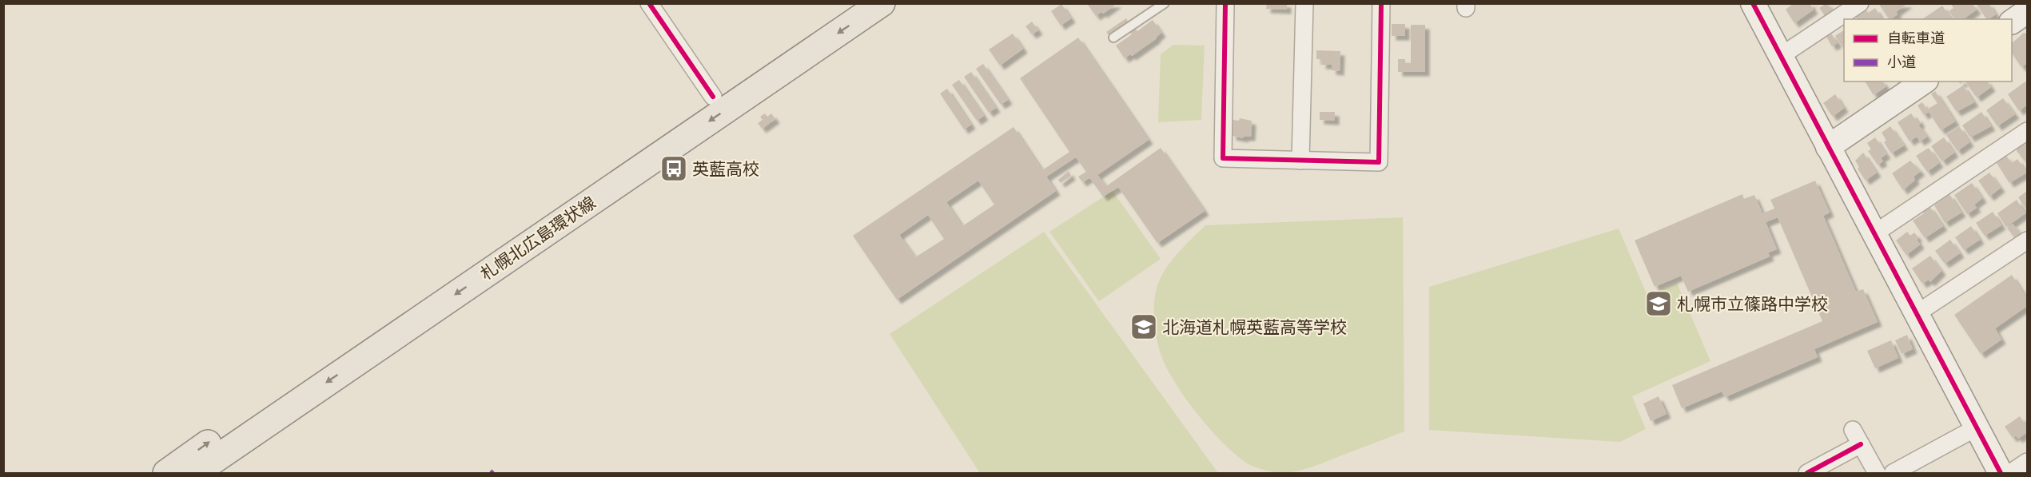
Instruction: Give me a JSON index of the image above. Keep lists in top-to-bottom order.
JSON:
{
  "streets": {
    "main road": ["札幌北広島環状線"]
  },
  "places": {
    "bus stop": ["英藍高校"],
    "school or university": ["札幌市立篠路中学校", "北海道札幌英藍高等学校"]
  },
  "legend": ["自転車道", "小道"]
}
